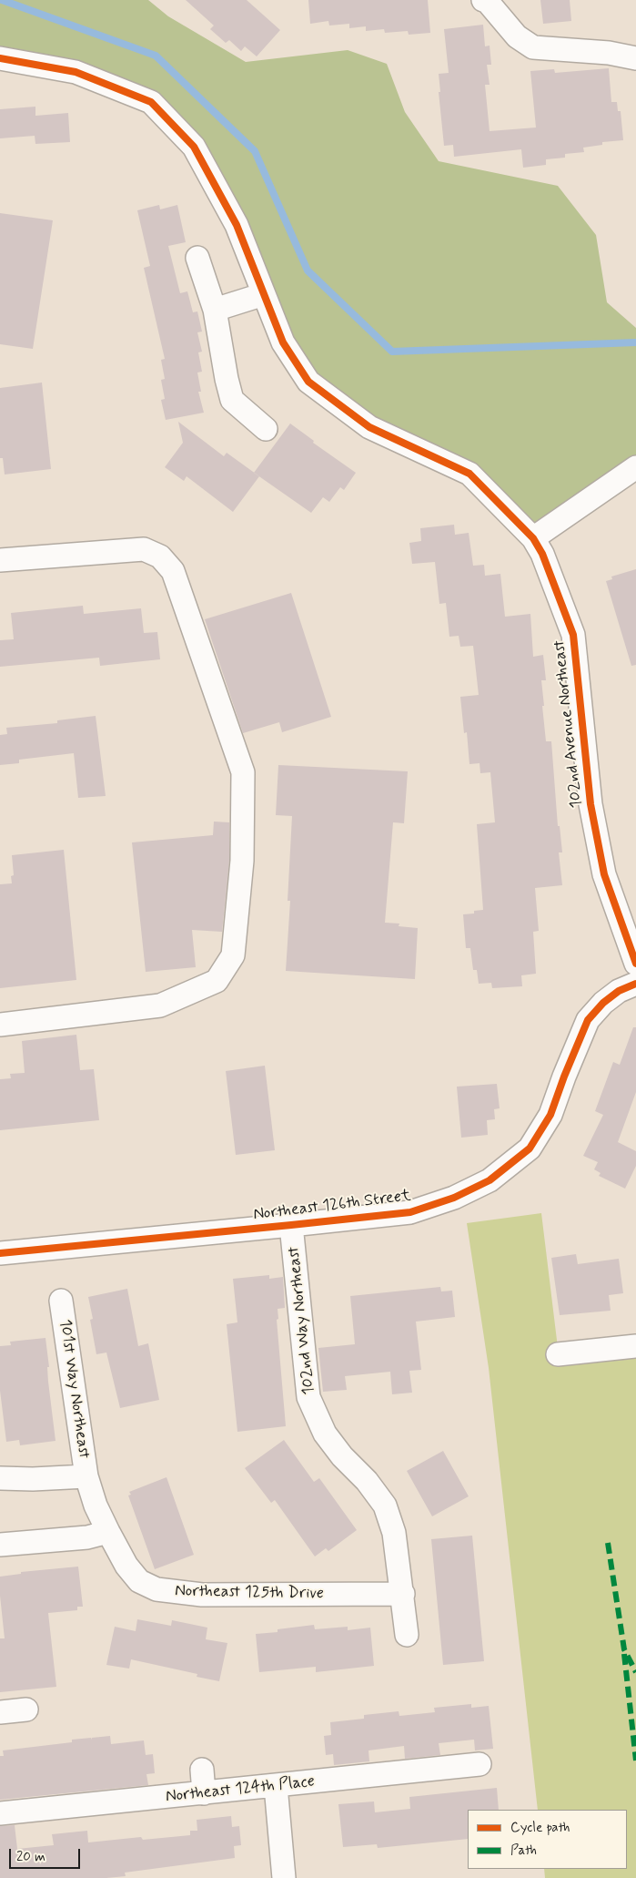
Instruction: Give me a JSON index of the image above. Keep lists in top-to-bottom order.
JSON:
{
  "streets": {
    "street": [
      "102nd Avenue Northeast",
      "Northeast 126th Street",
      "102nd Way Northeast",
      "101st Way Northeast",
      "Northeast 125th Drive",
      "Northeast 124th Place"
    ]
  },
  "crossings": [
    ["Northeast 126th Street", "102nd Way Northeast"],
    ["102nd Way Northeast", "Northeast 125th Drive"],
    ["101st Way Northeast", "Northeast 125th Drive"]
  ],
  "legend": ["Cycle path", "Path"],
  "scale_bar": "20 m"
}
